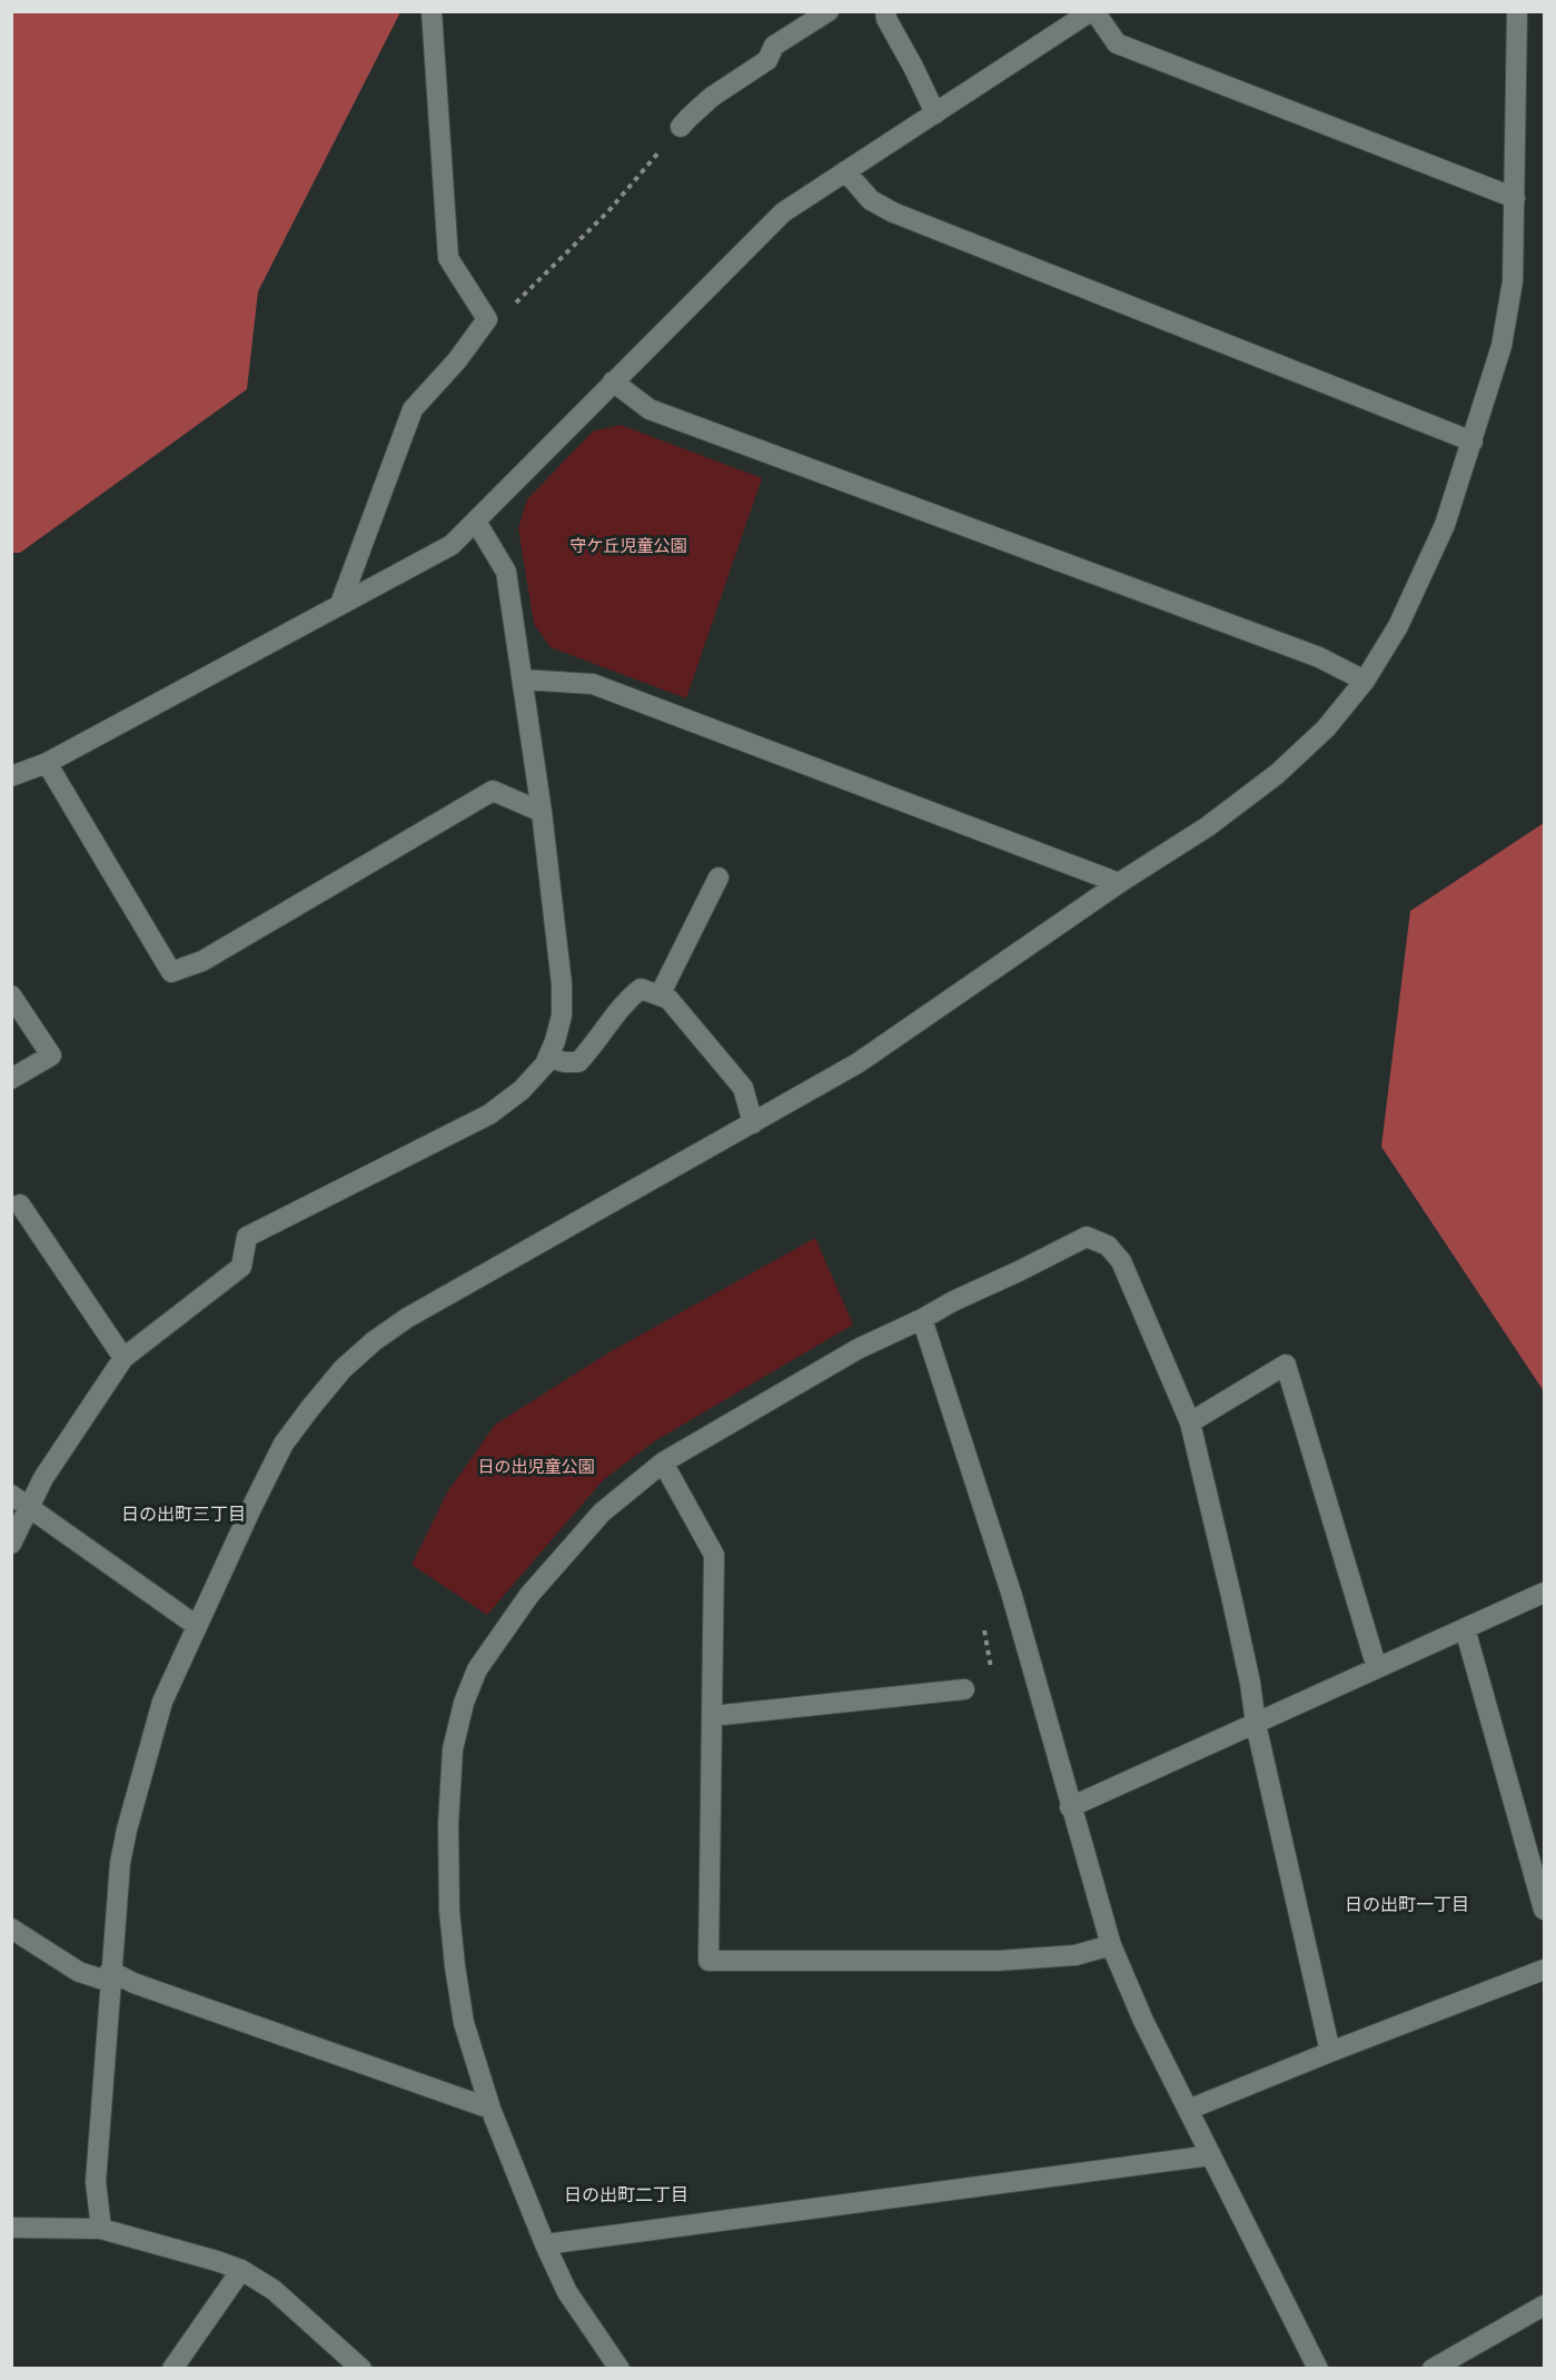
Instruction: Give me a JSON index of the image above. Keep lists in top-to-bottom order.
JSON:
{
  "districts": ["日の出町三丁目", "日の出町一丁目", "日の出町二丁目"],
  "parks": ["守ケ丘児童公園", "日の出児童公園"]
}
